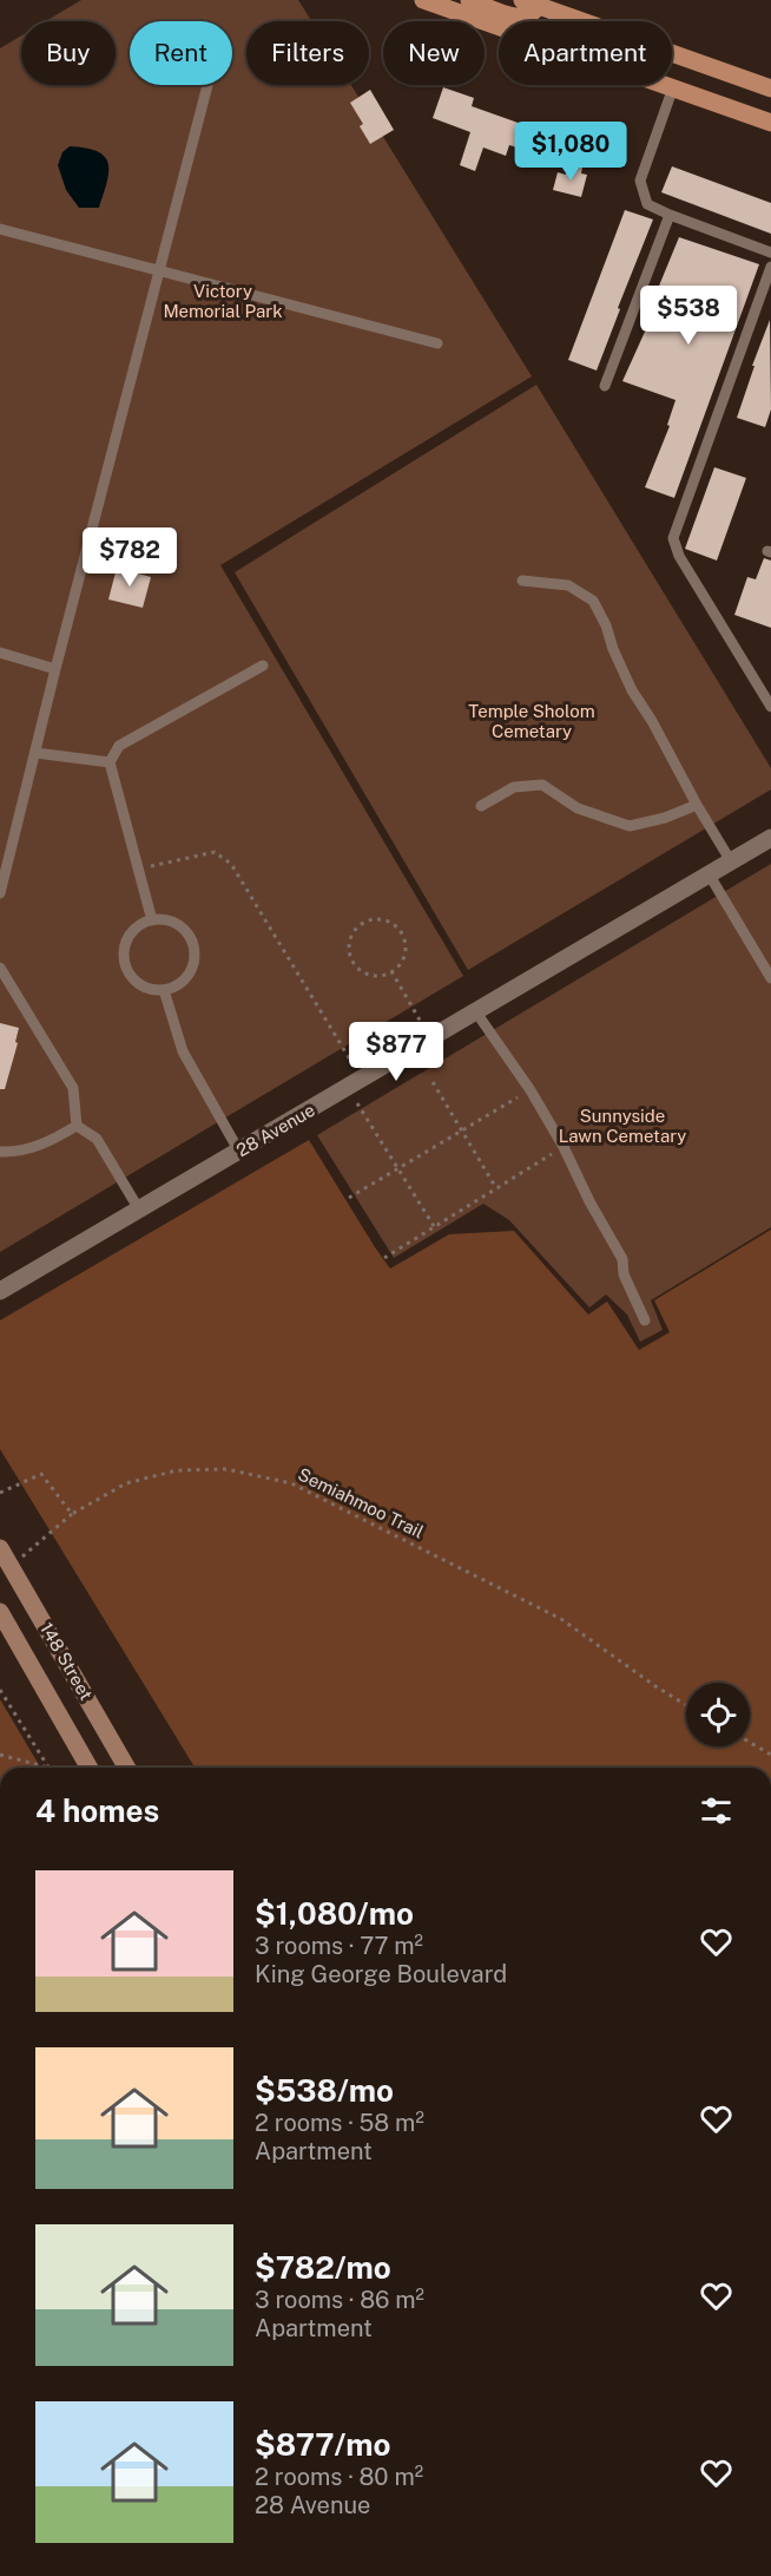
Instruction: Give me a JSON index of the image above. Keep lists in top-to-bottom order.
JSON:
{
  "streets": {
    "main road": ["148 Street"],
    "street": ["28 Avenue"],
    "path": ["Semiahmoo Trail"]
  },
  "crossings": [
    ["Semiahmoo Trail", "148 Street"]
  ],
  "parks": ["Victory Memorial Park", "Temple Sholom Cemetary", "Sunnyside Lawn Cemetary"],
  "page": {
    "chip": [
      "Buy",
      "Rent",
      "Filters",
      "New",
      "Apartment"
    ],
    "price": [
      "$1,080",
      "$538",
      "$782",
      "$877"
    ],
    "heading": "4 homes",
    "list": [
      {
        "name": "$1,080/mo",
        "note": "3 rooms · 77 m² · King George Boulevard"
      },
      {
        "name": "$538/mo",
        "note": "2 rooms · 58 m² · Apartment"
      },
      {
        "name": "$782/mo",
        "note": "3 rooms · 86 m² · Apartment"
      },
      {
        "name": "$877/mo",
        "note": "2 rooms · 80 m² · 28 Avenue"
      }
    ]
  }
}
